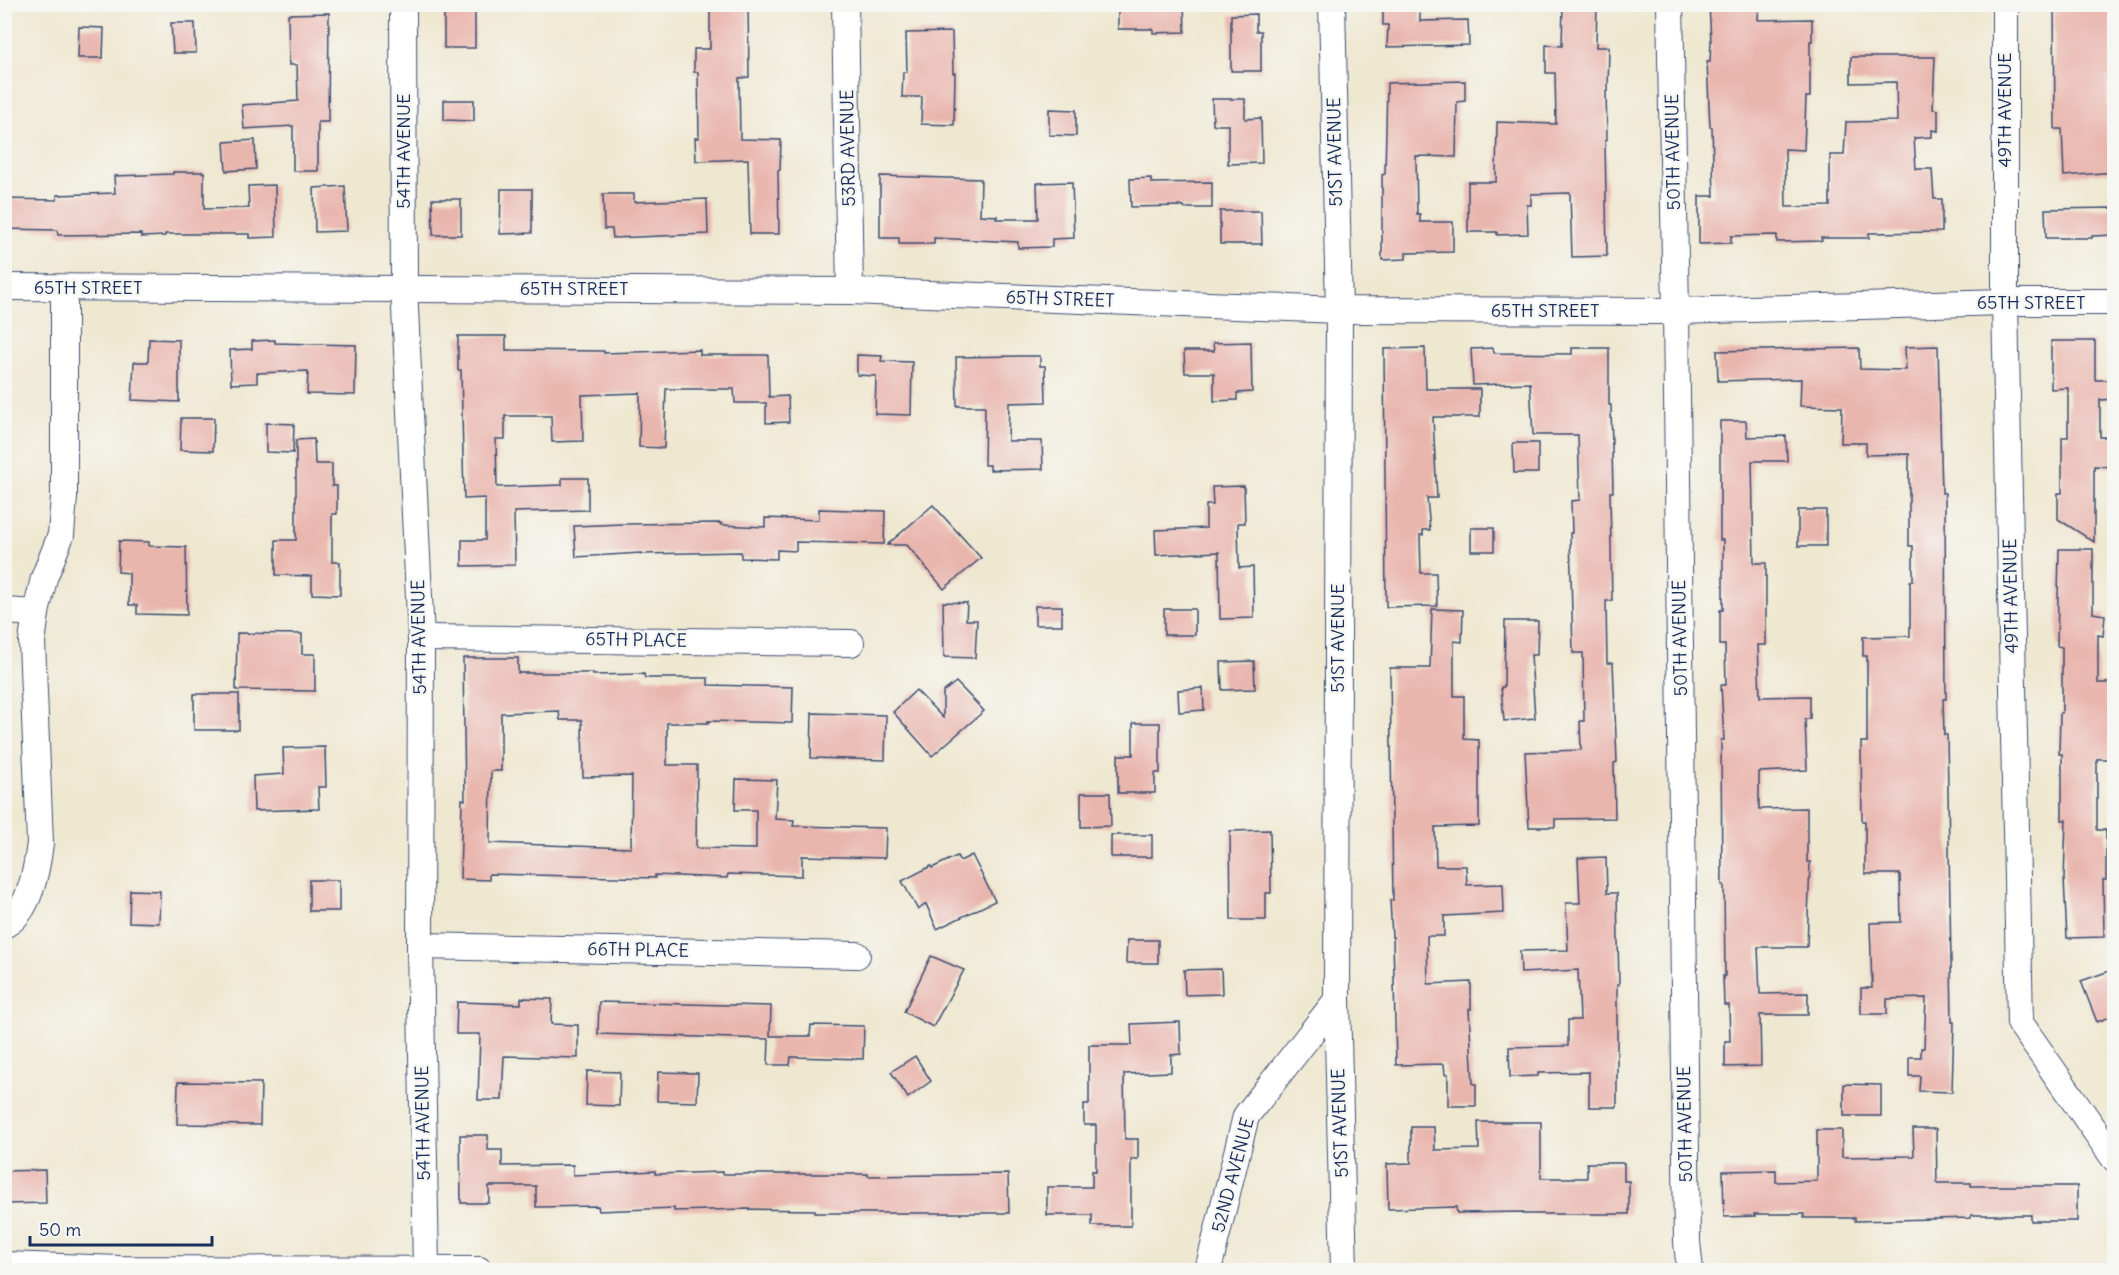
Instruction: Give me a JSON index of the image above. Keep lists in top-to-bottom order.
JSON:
{
  "streets": {
    "street": [
      "49TH AVENUE",
      "53RD AVENUE",
      "54TH AVENUE",
      "51ST AVENUE",
      "50TH AVENUE",
      "65TH STREET",
      "65TH PLACE",
      "66TH PLACE",
      "52ND AVENUE"
    ]
  },
  "crossings": [
    ["49TH AVENUE", "65TH STREET"],
    ["53RD AVENUE", "65TH STREET"],
    ["54TH AVENUE", "65TH STREET"],
    ["54TH AVENUE", "65TH PLACE"],
    ["54TH AVENUE", "66TH PLACE"],
    ["51ST AVENUE", "65TH STREET"],
    ["51ST AVENUE", "52ND AVENUE"],
    ["50TH AVENUE", "65TH STREET"]
  ],
  "scale_bar": "50 m"
}
